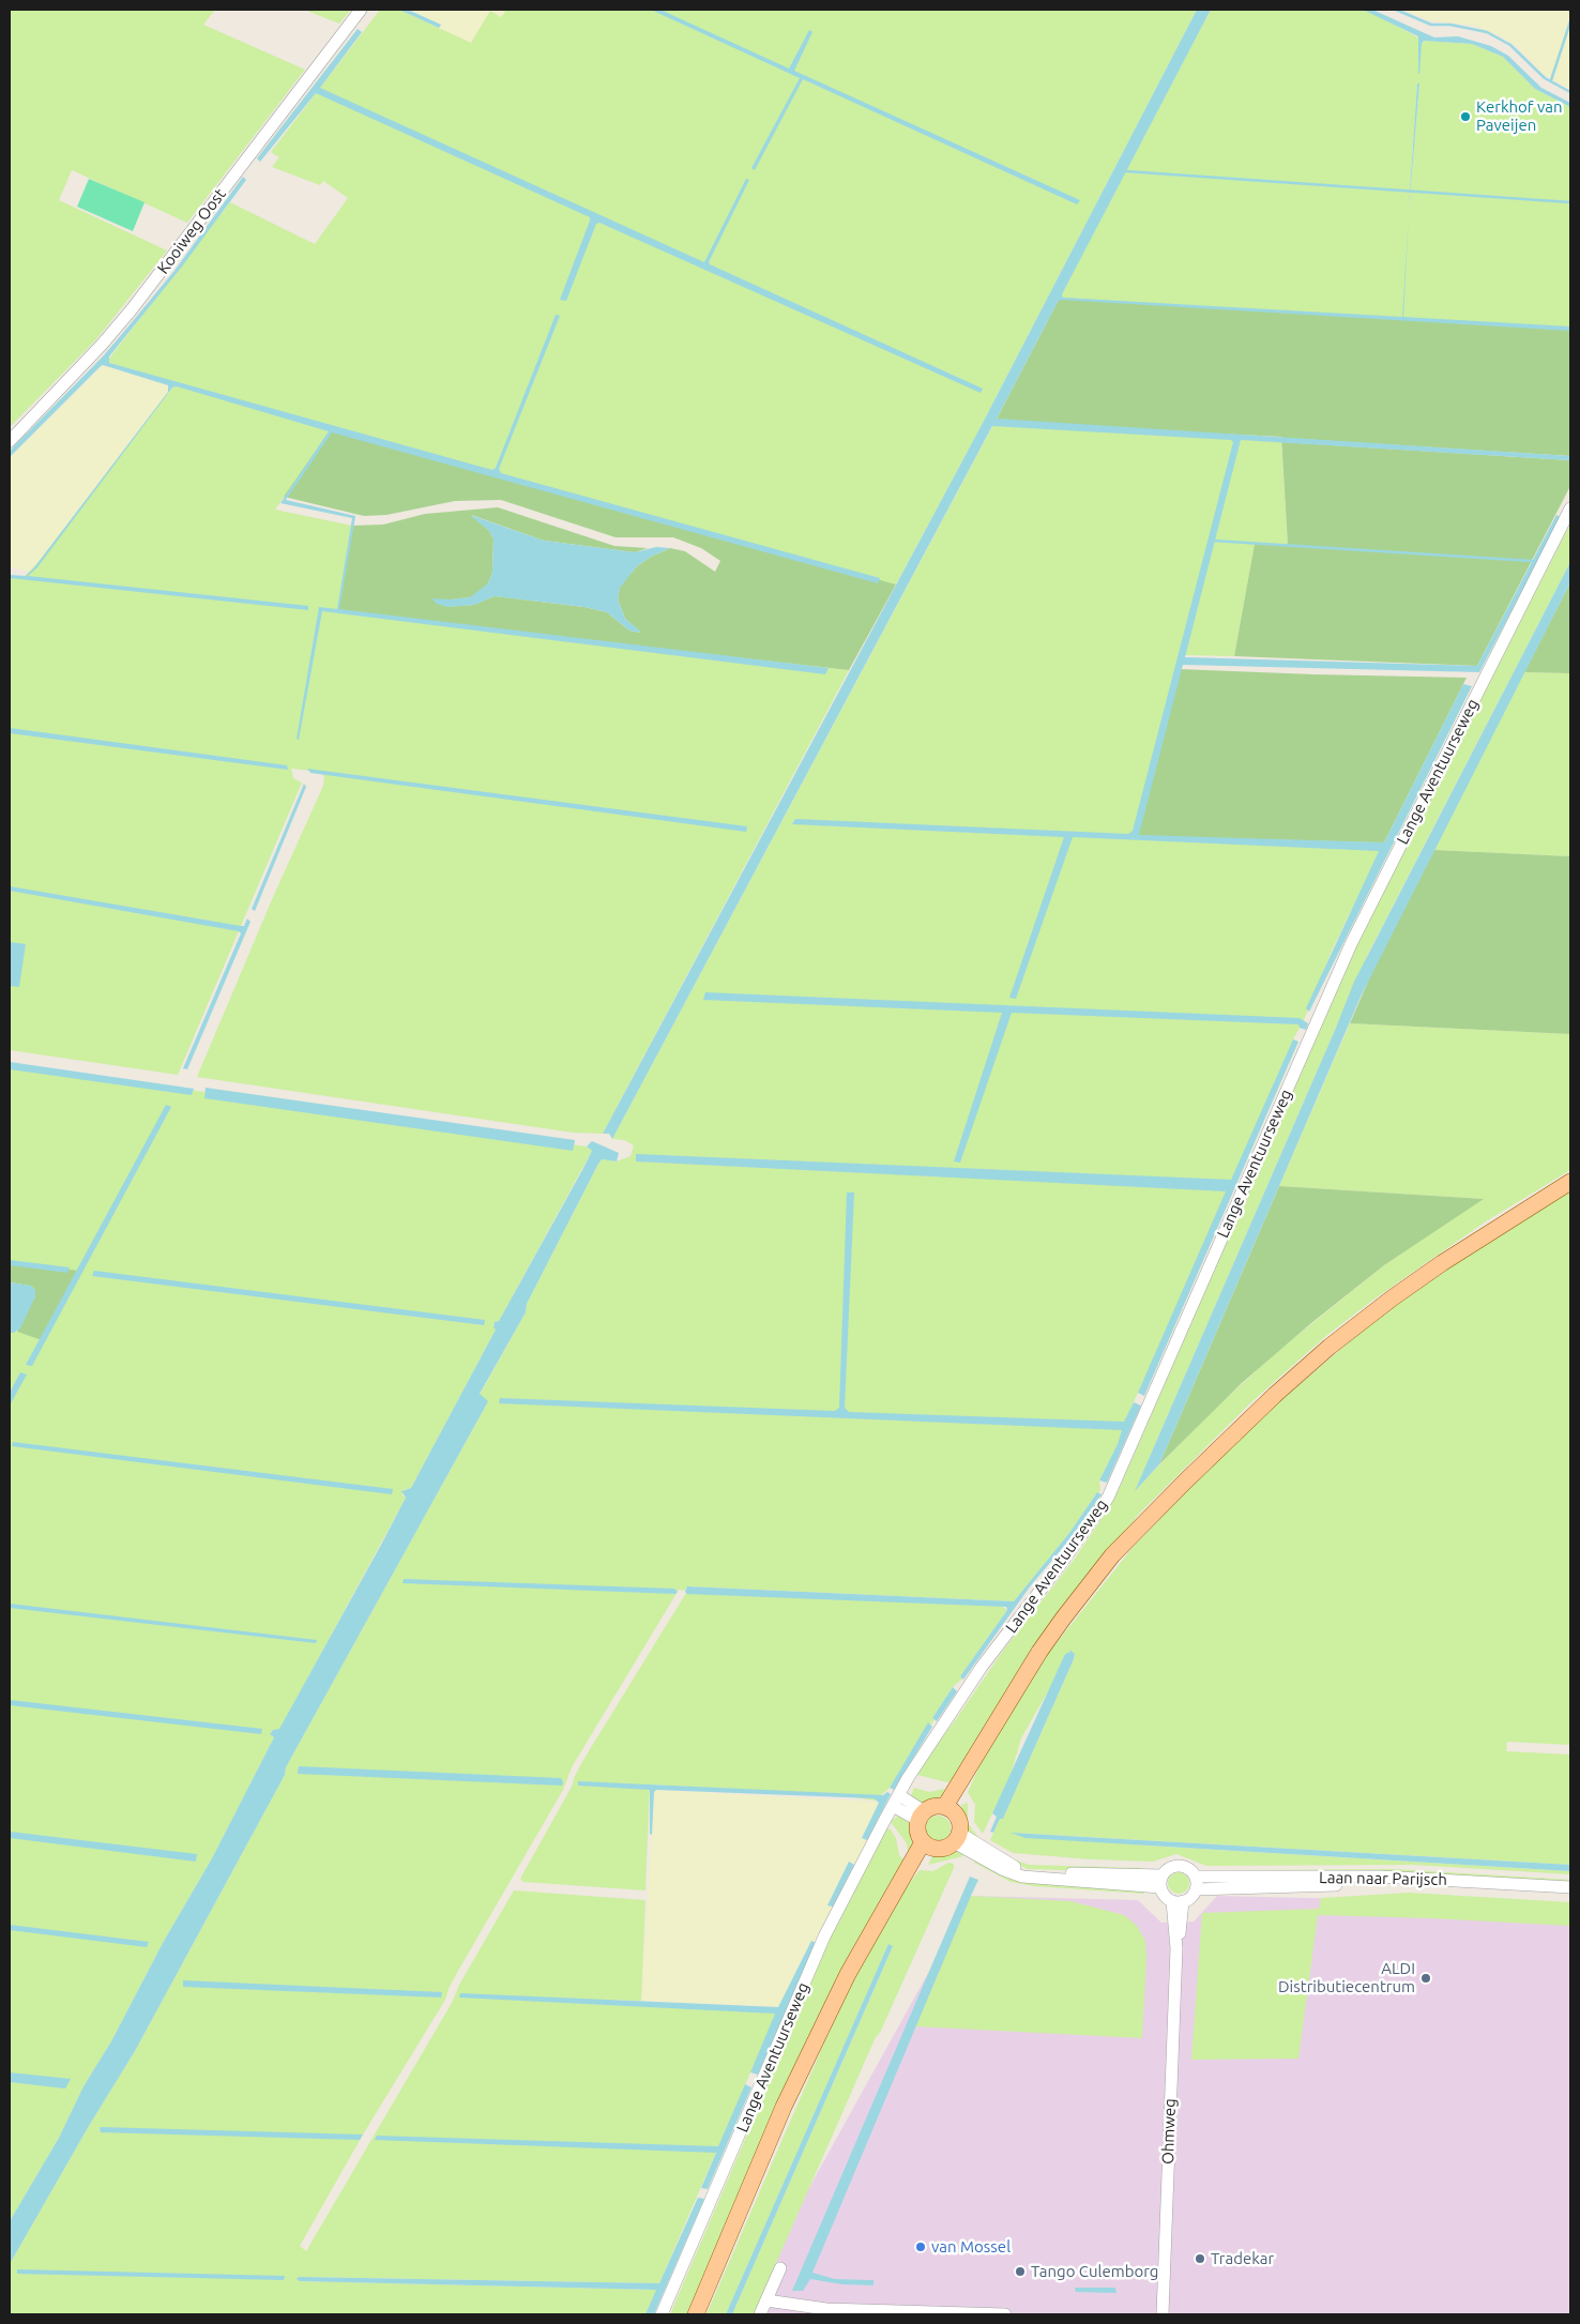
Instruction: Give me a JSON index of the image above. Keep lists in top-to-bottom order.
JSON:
{
  "streets": {
    "street": [
      "Kooiweg Oost",
      "Lange Aventuurseweg",
      "Laan naar Parijsch",
      "Ohmweg"
    ]
  },
  "crossings": [
    ["Laan naar Parijsch", "Ohmweg"]
  ],
  "places": [
    "Kerkhof van Paveijen",
    "ALDI Distributiecentrum",
    "van Mossel",
    "Tradekar",
    "Tango Culemborg"
  ]
}
